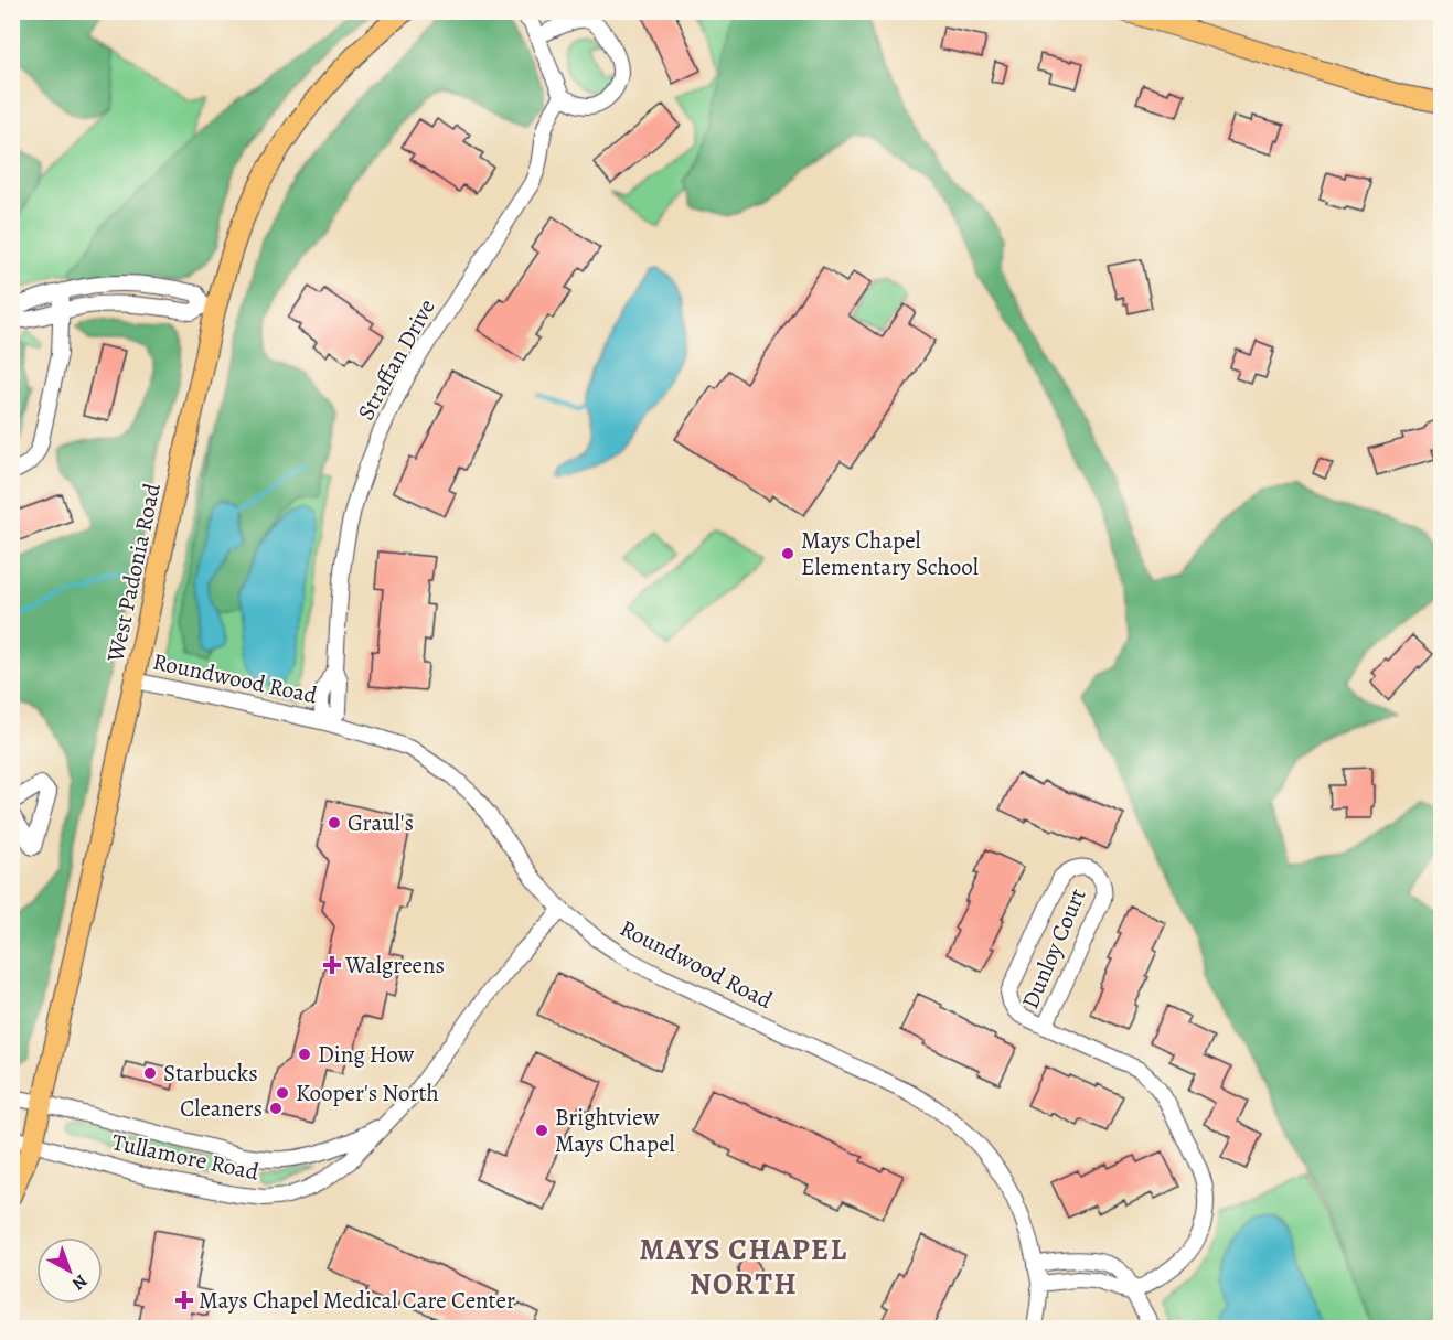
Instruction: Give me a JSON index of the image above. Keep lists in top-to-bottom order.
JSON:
{
  "streets": {
    "main road": ["West Padonia Road"],
    "street": [
      "Straffan Drive",
      "Roundwood Road",
      "Dunloy Court",
      "Tullamore Road"
    ]
  },
  "crossings": [
    ["Straffan Drive", "Roundwood Road"],
    ["West Padonia Road", "Roundwood Road"],
    ["West Padonia Road", "Tullamore Road"],
    ["Roundwood Road", "Tullamore Road"]
  ],
  "districts": ["MAYS CHAPEL NORTH"],
  "places": {
    "other": [
      "Mays Chapel Elementary School",
      "Graul's",
      "Ding How",
      "Starbucks",
      "Kooper's North",
      "Cleaners",
      "Brightview Mays Chapel"
    ],
    "health": ["Walgreens", "Mays Chapel Medical Care Center"]
  },
  "north": "bottom right"
}
